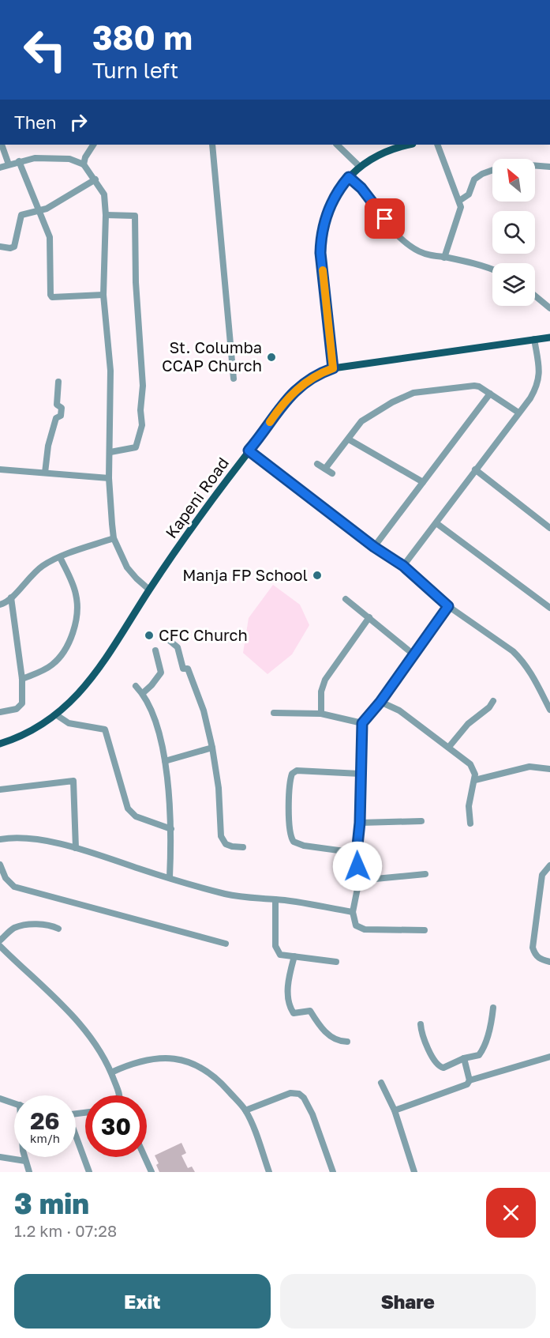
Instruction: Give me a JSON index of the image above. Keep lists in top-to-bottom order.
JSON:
{
  "streets": {
    "main road": ["Kapeni Road"]
  },
  "places": ["St. Columba CCAP Church", "Manja FP School", "CFC Church"],
  "north": "top left",
  "page": {
    "turn": ["380 m", "Turn left"],
    "then": "Then",
    "speed": "26 km/h",
    "limit": "30",
    "heading": ["3 min", "1.2 km · 07:28"],
    "buttons": ["Exit", "Share"]
  }
}
